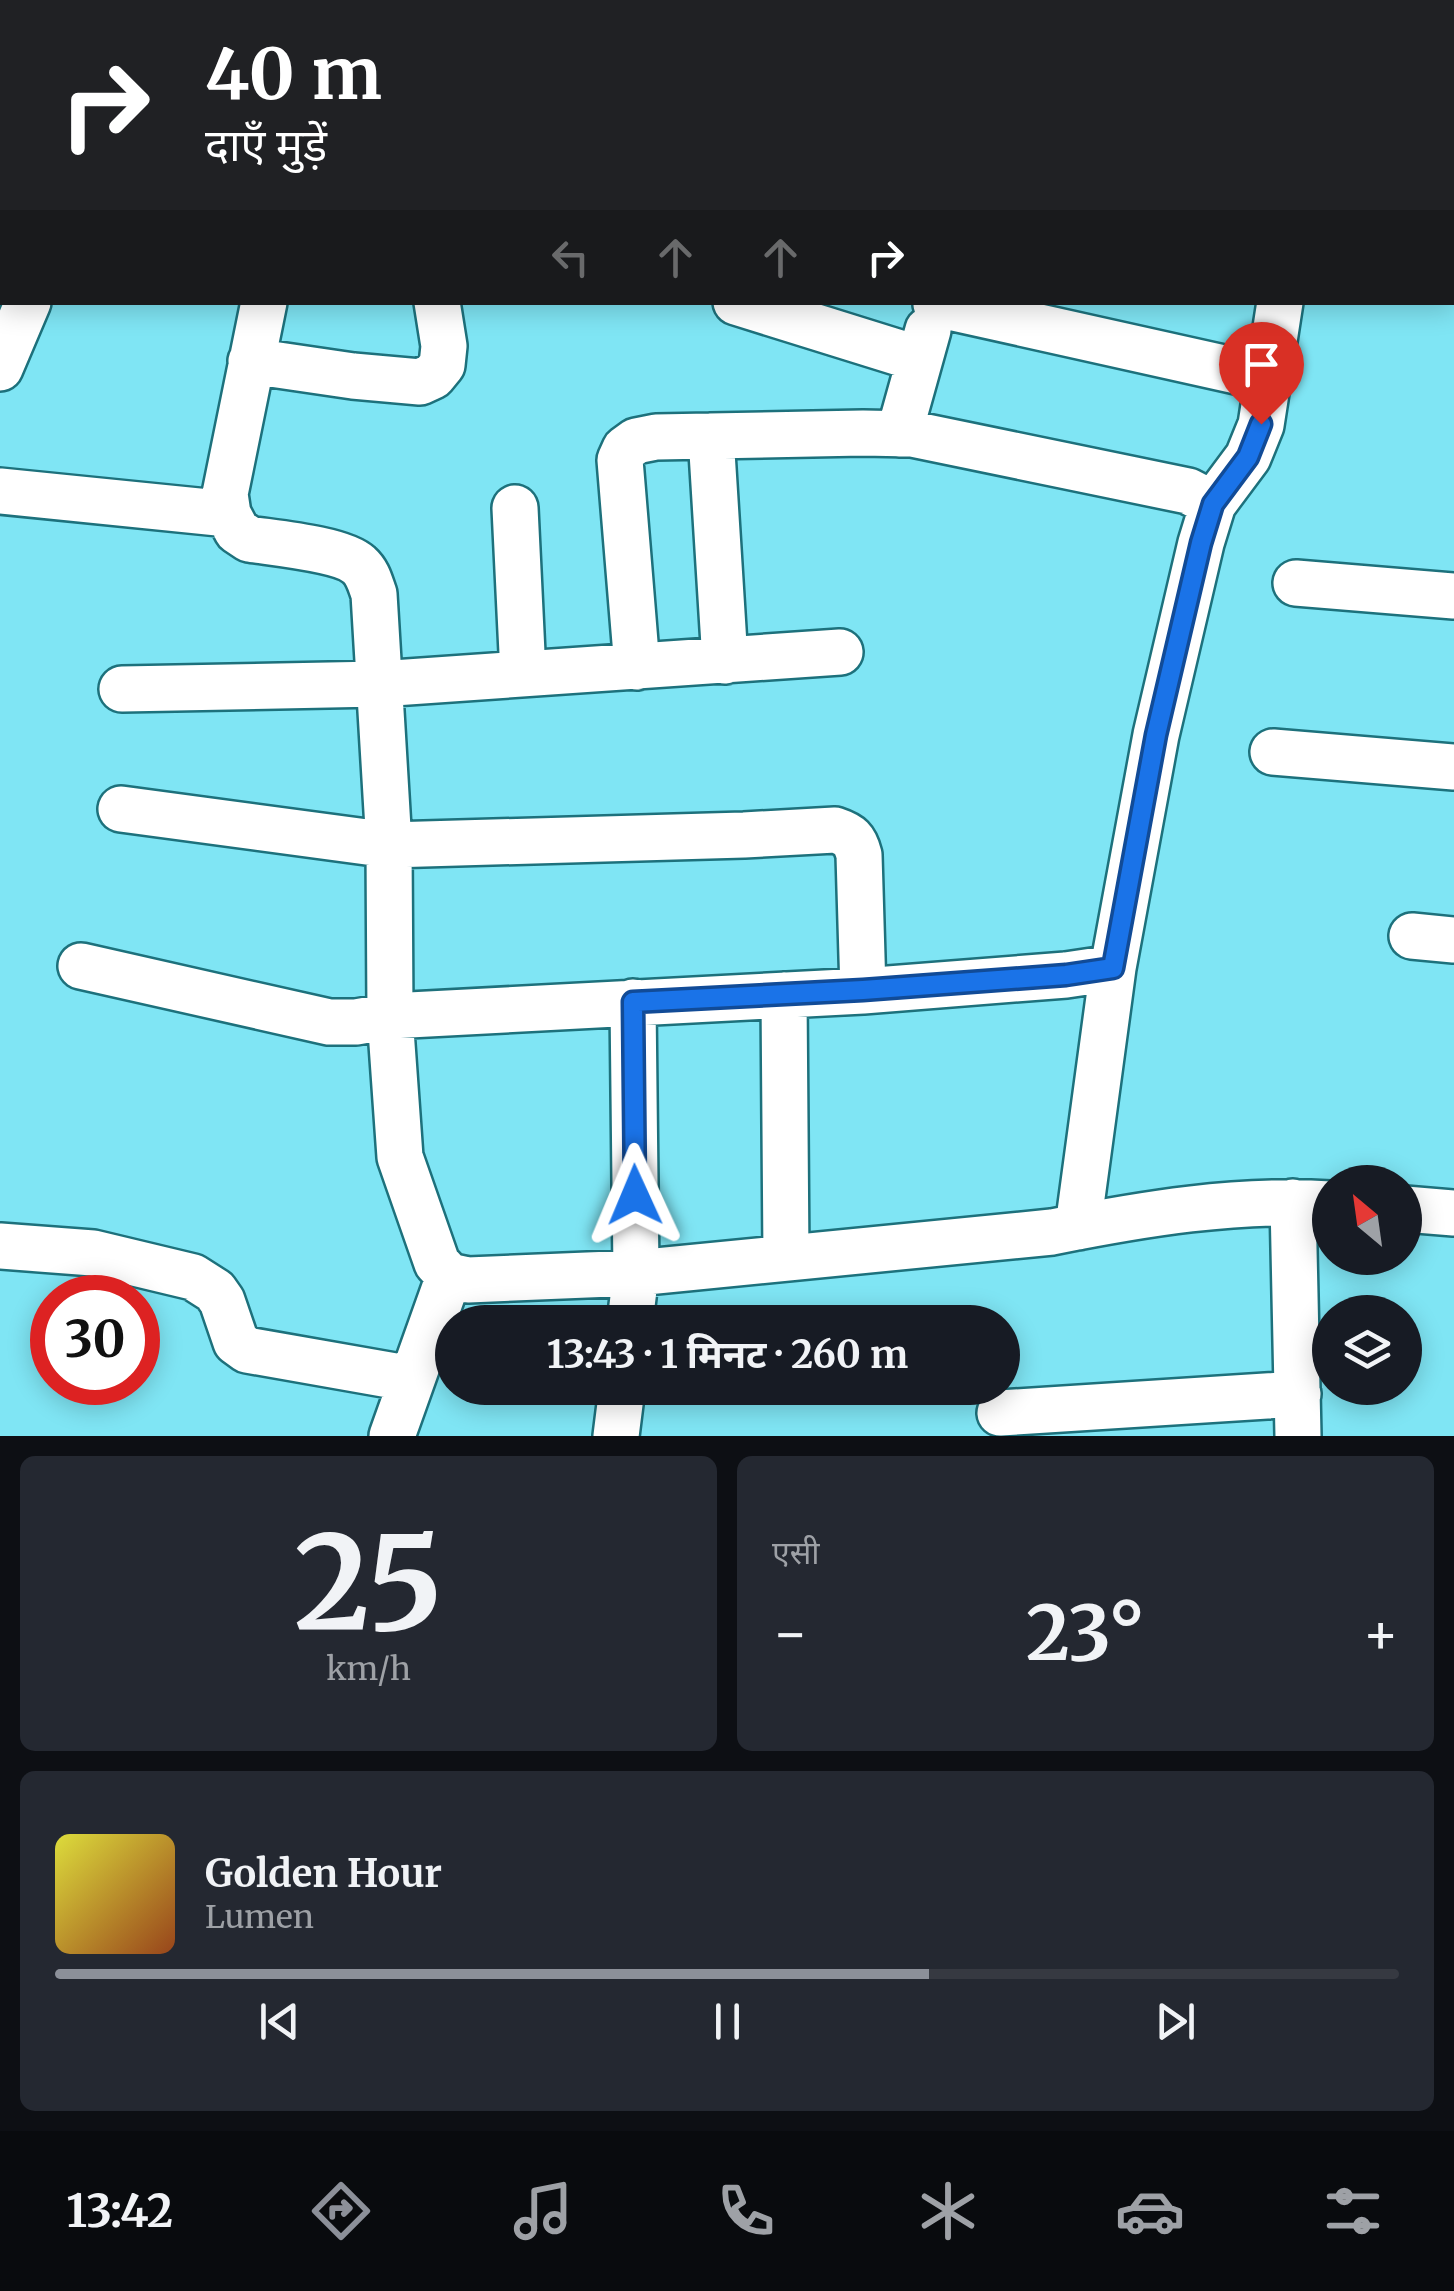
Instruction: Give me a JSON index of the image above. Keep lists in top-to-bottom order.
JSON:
{
  "north": "top left",
  "page": {
    "turn": ["40 m", "दाएँ मुड़ें"],
    "limit": "30",
    "trip": "13:43 · 1 मिनट · 260 m",
    "tile": [
      ["25", "km/h"],
      "एसी"
    ],
    "heat": ["−", "23°", "+"],
    "song": ["Golden Hour", "Lumen"],
    "tabs": "13:42"
  }
}
